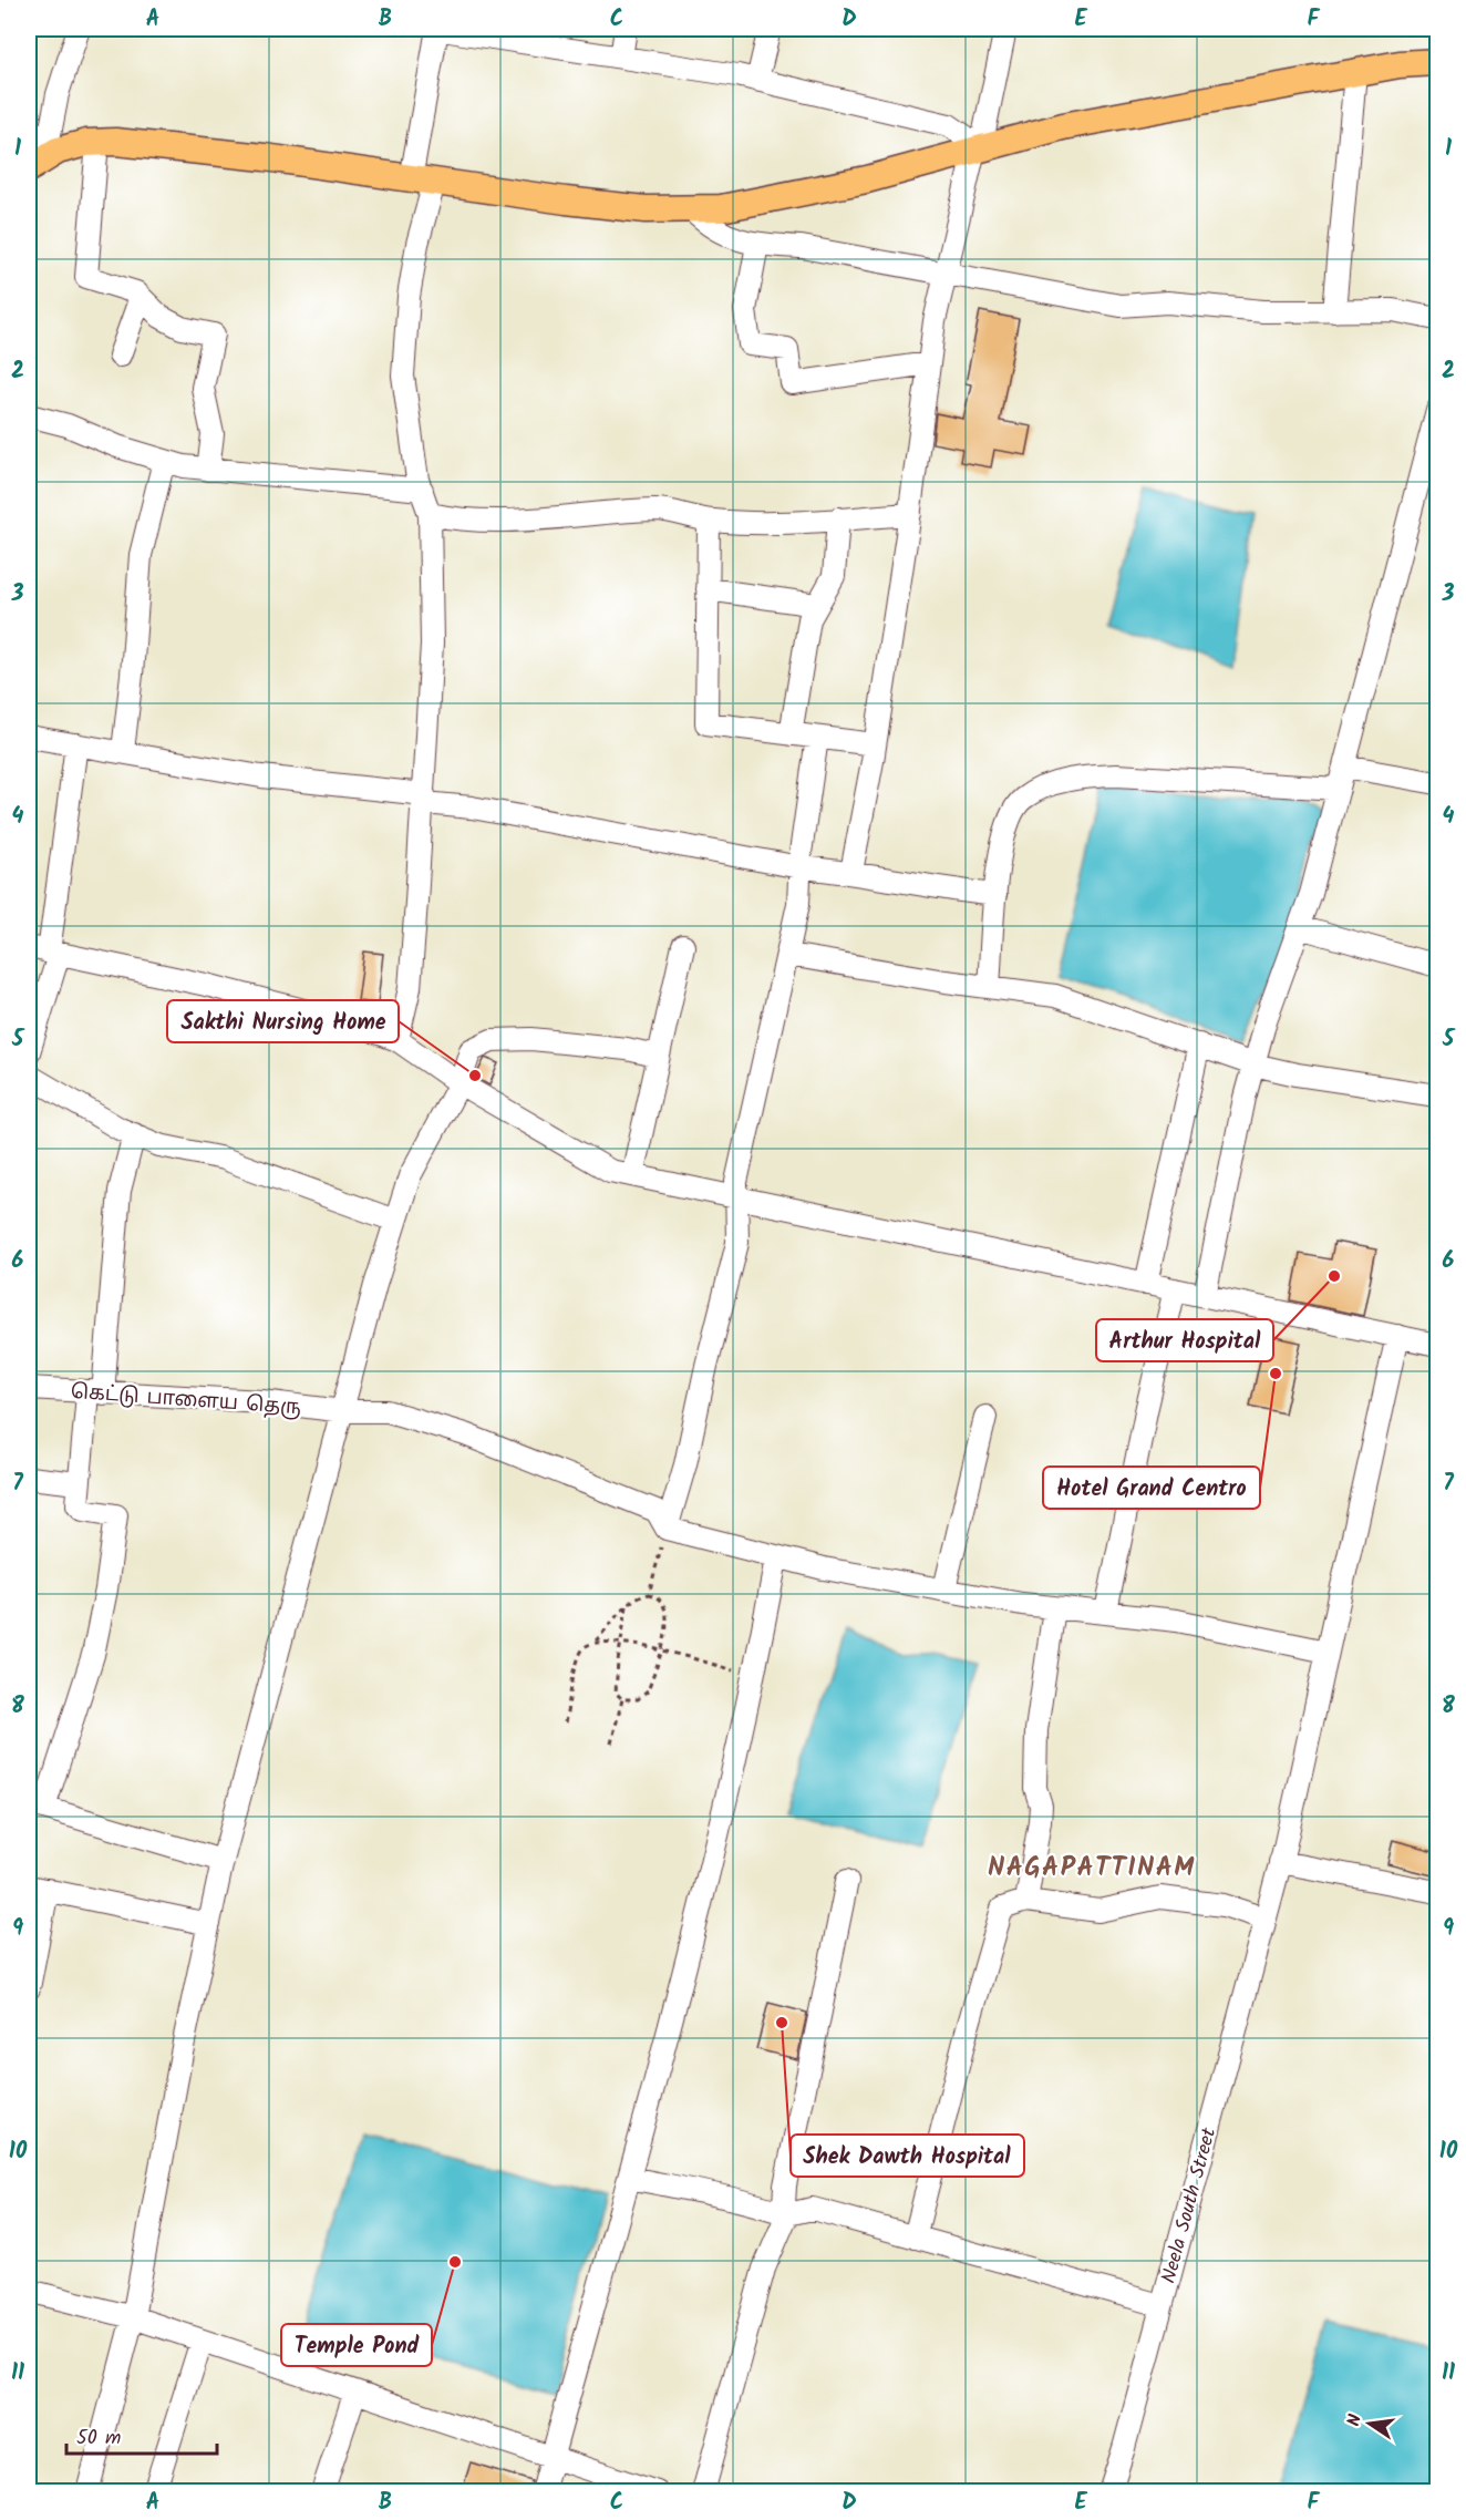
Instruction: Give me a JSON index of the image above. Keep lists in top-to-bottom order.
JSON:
{
  "streets": {
    "street": ["கெட்டு பாளைய தெரு", "Neela South Street"]
  },
  "districts": ["NAGAPATTINAM"],
  "places": [
    "Sakthi Nursing Home",
    "Arthur Hospital",
    "Hotel Grand Centro",
    "Shek Dawth Hospital",
    "Temple Pond"
  ],
  "scale_bar": "50 m",
  "north": "left",
  "grid": {
    "columns": [
      "A",
      "B",
      "C",
      "D",
      "E",
      "F"
    ],
    "rows": [
      "1",
      "2",
      "3",
      "4",
      "5",
      "6",
      "7",
      "8",
      "9",
      "10",
      "11"
    ]
  }
}
